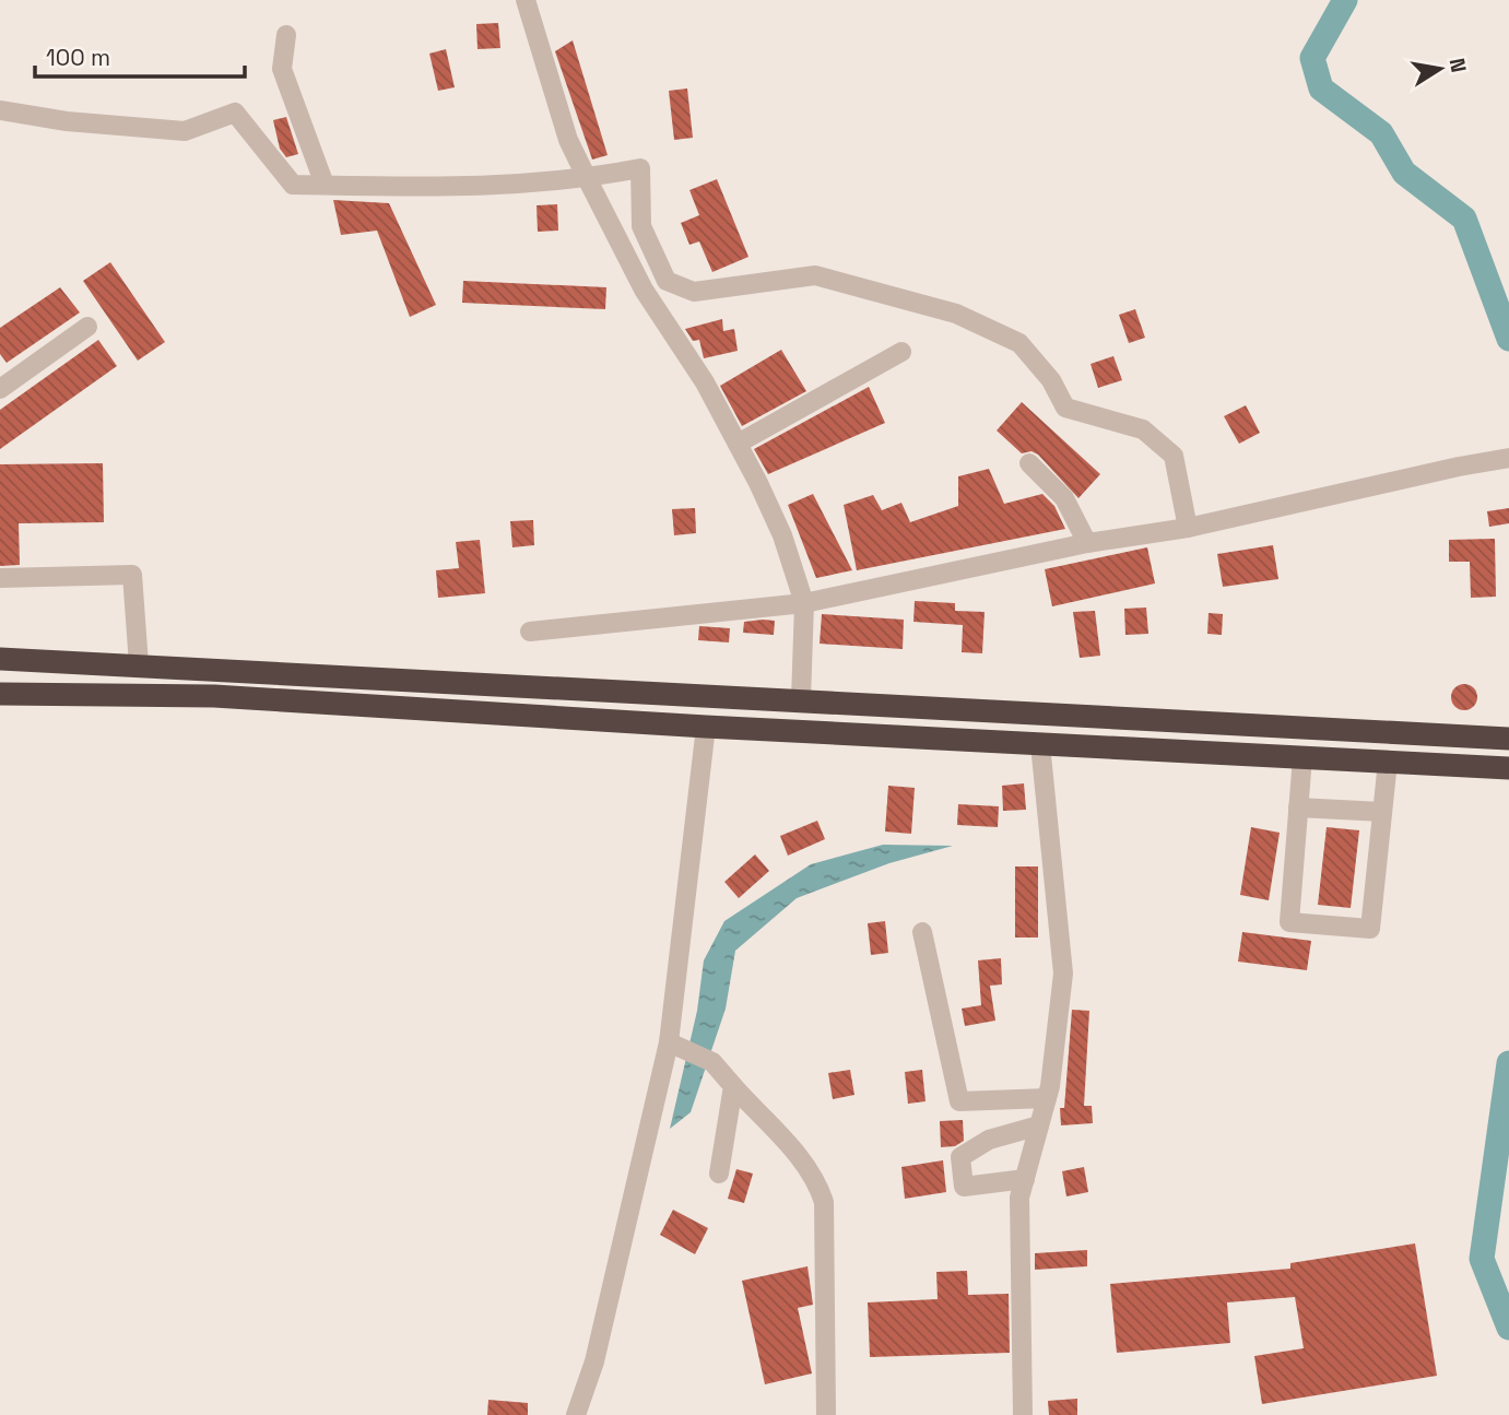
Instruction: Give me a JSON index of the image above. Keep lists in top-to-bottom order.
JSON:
{
  "scale_bar": "100 m",
  "north": "right"
}
